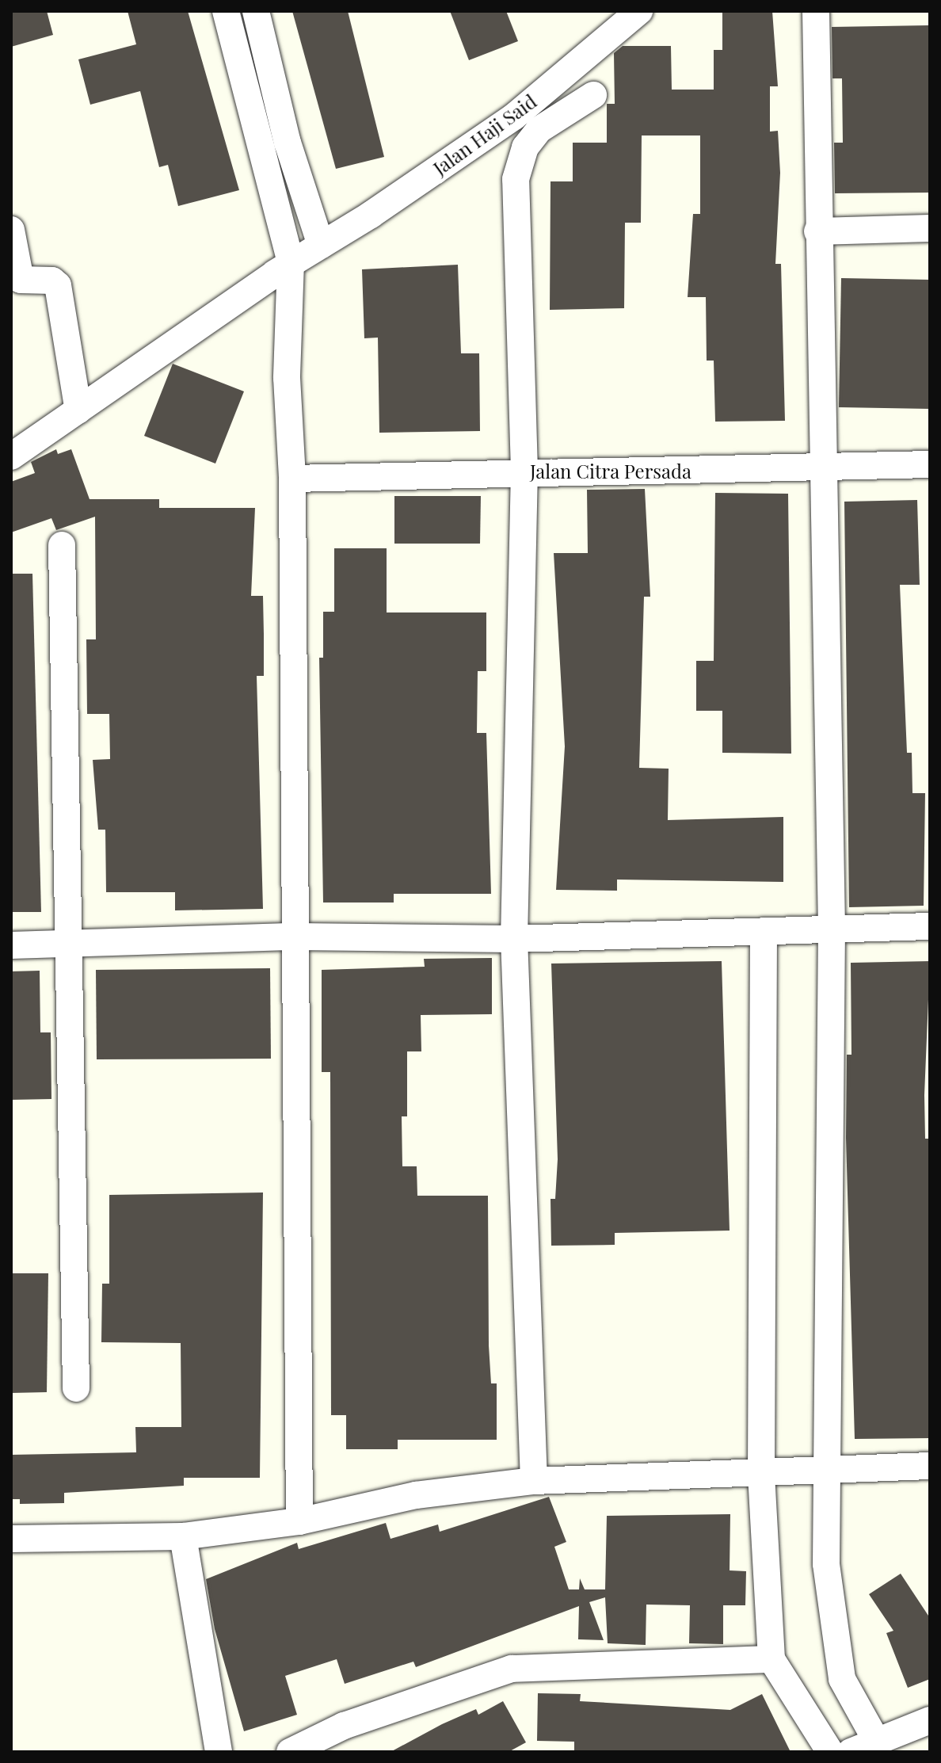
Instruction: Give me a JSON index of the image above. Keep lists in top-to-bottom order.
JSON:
{
  "streets": {
    "street": ["Jalan Haji Said", "Jalan Citra Persada"]
  }
}
